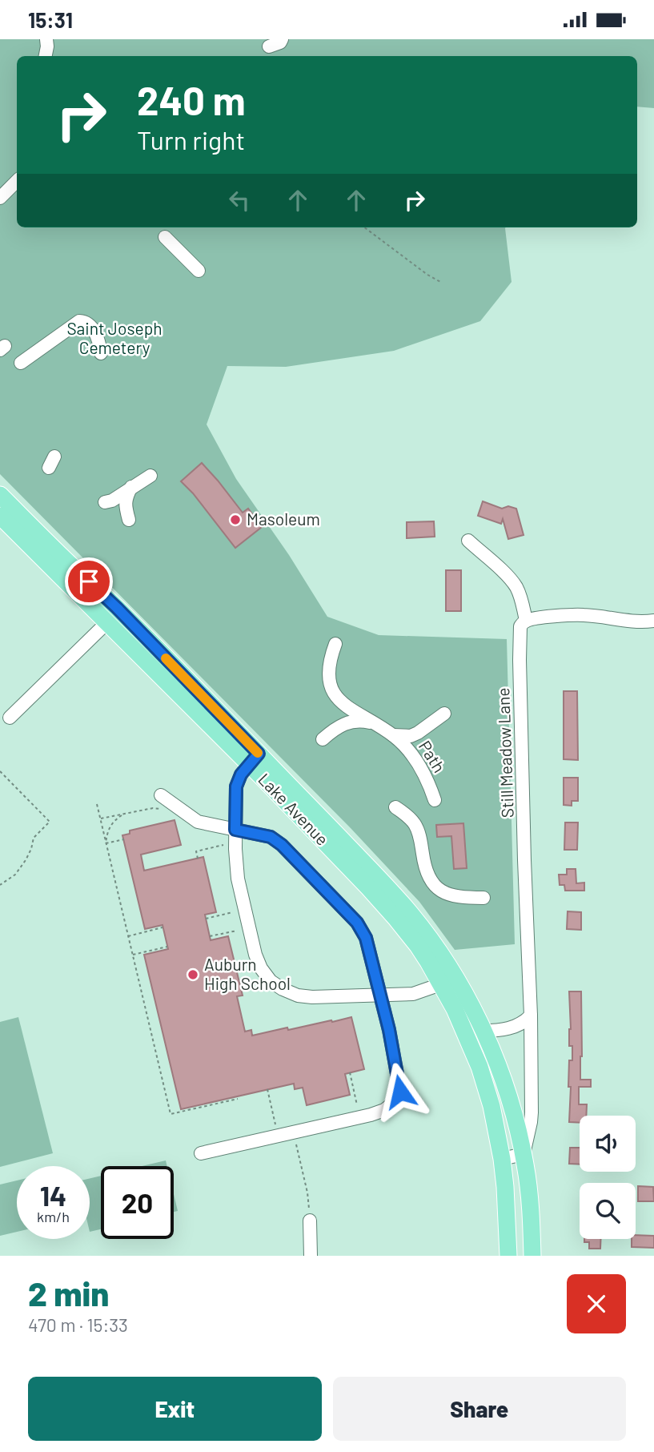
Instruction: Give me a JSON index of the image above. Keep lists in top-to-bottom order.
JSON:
{
  "streets": {
    "main road": ["Lake Avenue"],
    "street": ["Still Meadow Lane", "Path"]
  },
  "crossings": [
    ["Still Meadow Lane", "Lake Avenue"]
  ],
  "parks": ["Saint Joseph Cemetery"],
  "places": ["Masoleum", "Auburn High School"],
  "page": {
    "status": "15:31",
    "turn": ["240 m", "Turn right"],
    "speed": "14 km/h",
    "limit": "20",
    "heading": ["2 min", "470 m · 15:33"],
    "buttons": ["Exit", "Share"]
  }
}
